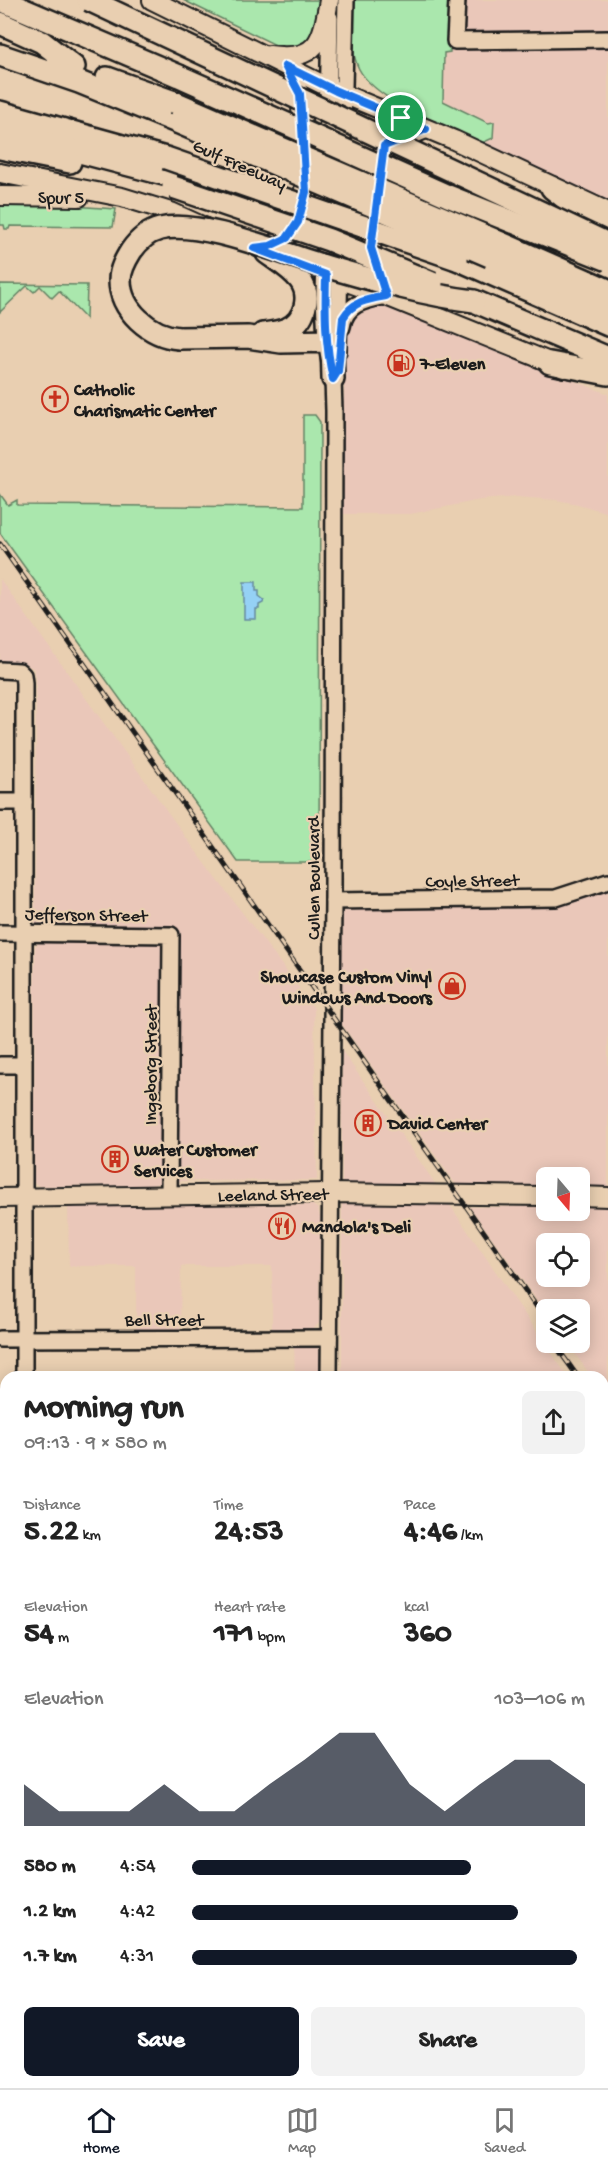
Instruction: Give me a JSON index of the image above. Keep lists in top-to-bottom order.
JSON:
{
  "streets": {
    "highway": ["Gulf Freeway"],
    "main road": ["Spur 5", "Leeland Street"],
    "street": [
      "Cullen Boulevard",
      "Coyle Street",
      "Jefferson Street",
      "Ingeborg Street",
      "Bell Street"
    ]
  },
  "crossings": [
    ["Cullen Boulevard", "Coyle Street"],
    ["Cullen Boulevard", "Leeland Street"],
    ["Cullen Boulevard", "Bell Street"],
    ["Jefferson Street", "Ingeborg Street"],
    ["Ingeborg Street", "Leeland Street"]
  ],
  "places": {
    "fuel station": ["7-Eleven"],
    "church": ["Catholic Charismatic Center"],
    "shop": ["Showcase Custom Vinyl Windows And Doors"],
    "building": ["David Center", "Water Customer Services"],
    "restaurant": ["Mandola's Deli"]
  },
  "north": "bottom",
  "page": {
    "heading": ["Morning run", "09:13 · 9 × 580 m"],
    "stats": [
      ["Distance", "5.22 km"],
      ["Time", "24:53"],
      ["Pace", "4:46 /km"],
      ["Elevation", "54 m"],
      ["Heart rate", "171 bpm"],
      ["kcal", "360"]
    ],
    "chart": ["Elevation", "103–106 m"],
    "list": [
      {
        "name": "580 m",
        "note": "4:54"
      },
      {
        "name": "1.2 km",
        "note": "4:42"
      },
      {
        "name": "1.7 km",
        "note": "4:31"
      }
    ],
    "buttons": ["Save", "Share"],
    "tabs": ["Home", "Map", "Saved"]
  }
}
